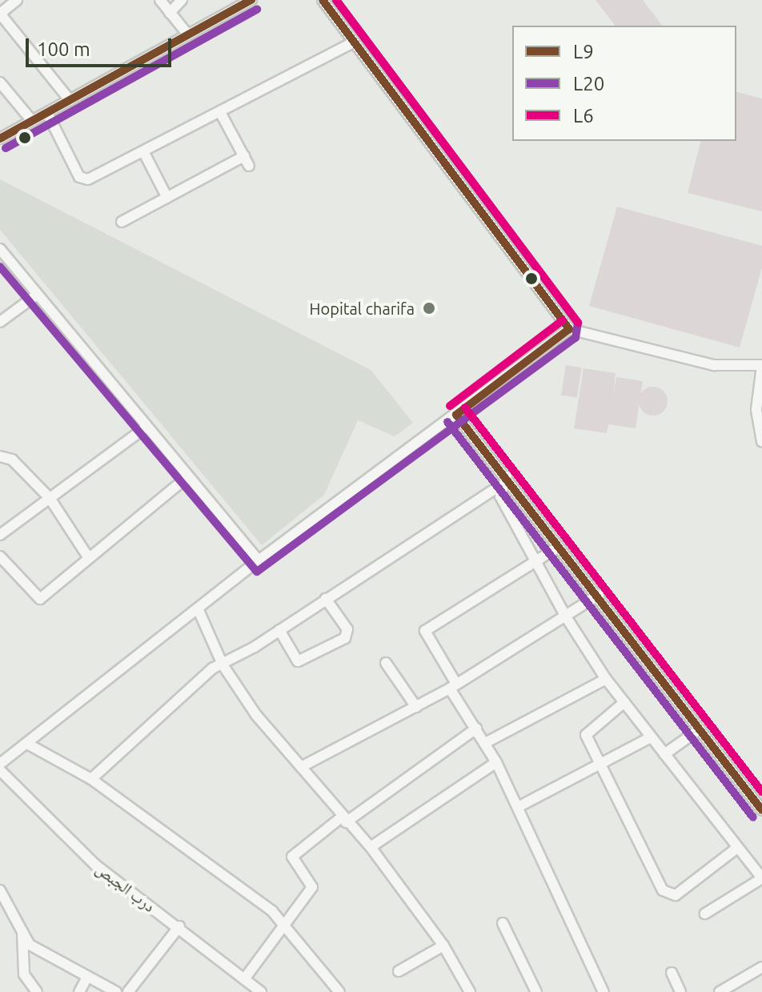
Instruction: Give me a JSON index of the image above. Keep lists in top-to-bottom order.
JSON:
{
  "streets": {
    "street": ["درب الجبص"]
  },
  "places": ["Hopital charifa"],
  "lines": ["transit line L9", "transit line L20", "transit line L6"],
  "legend": ["L9", "L20", "L6"],
  "scale_bar": "100 m"
}
